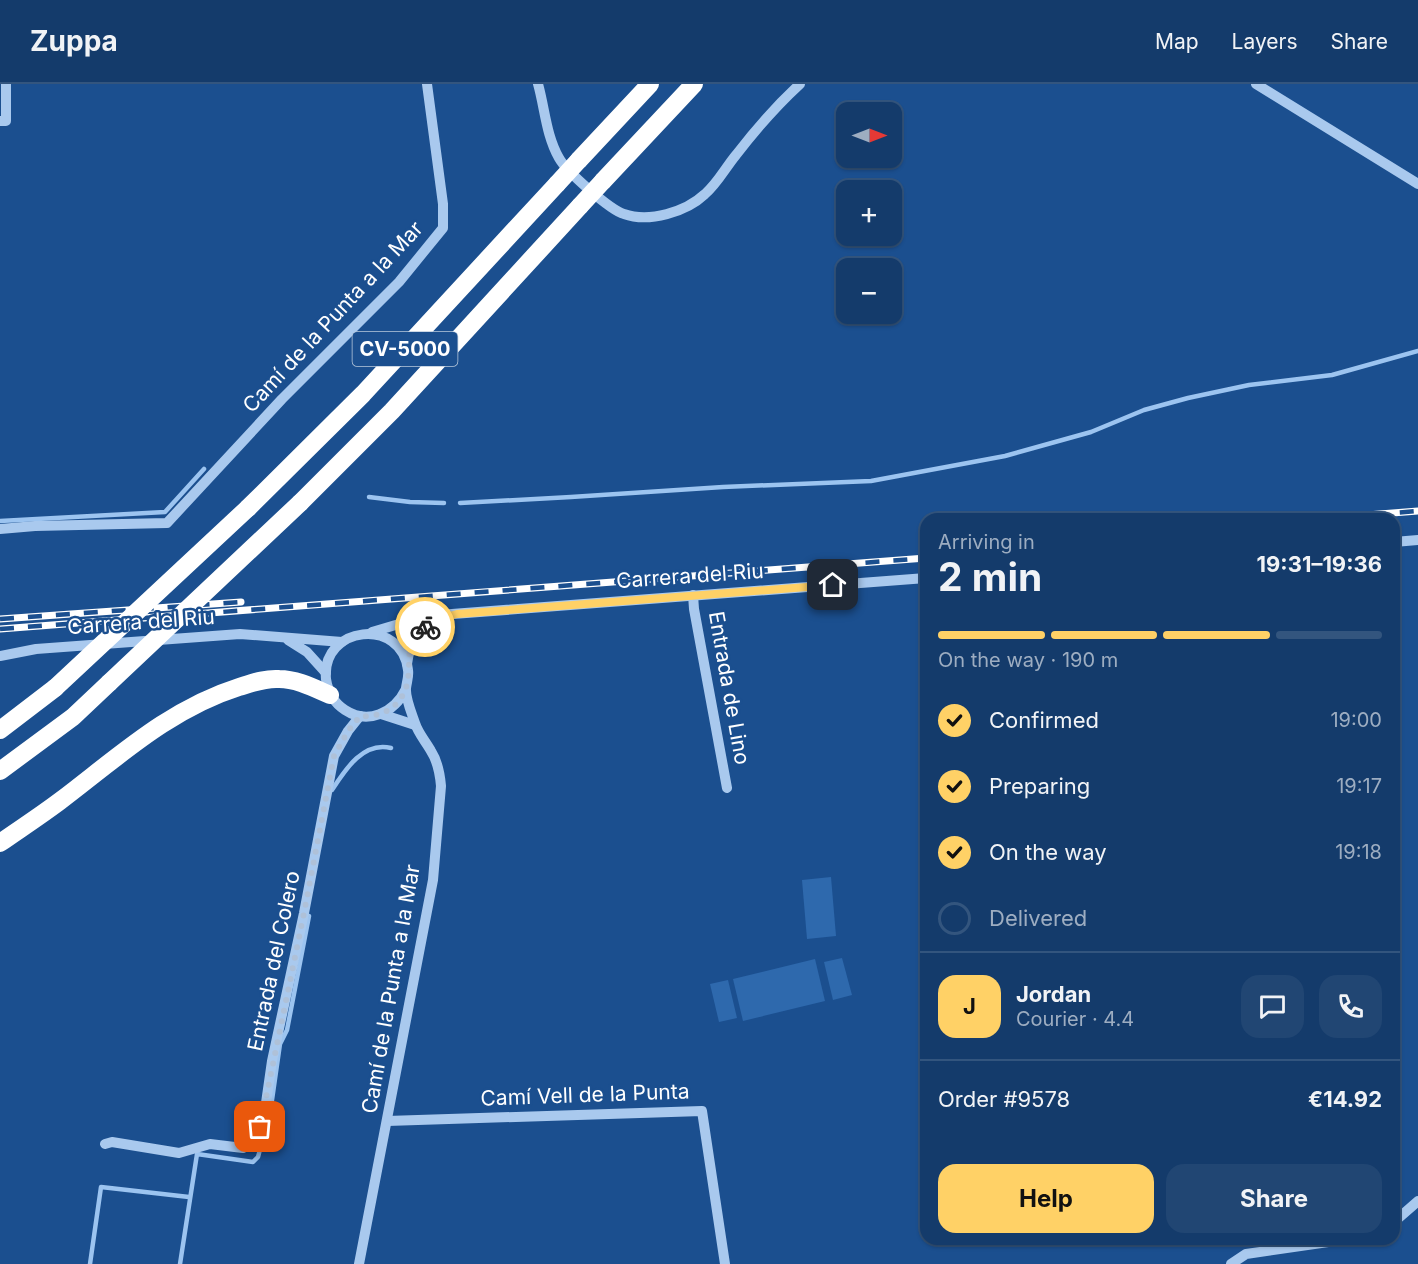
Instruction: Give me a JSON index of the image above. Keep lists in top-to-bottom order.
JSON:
{
  "streets": {
    "highway": ["CV-5000"],
    "street": [
      "Camí de la Punta a la Mar",
      "Carrera del Riu",
      "Entrada de Lino",
      "Entrada del Colero",
      "Camí Vell de la Punta"
    ]
  },
  "crossings": [
    ["Camí de la Punta a la Mar", "Carrera del Riu"],
    ["Camí de la Punta a la Mar", "Entrada del Colero"],
    ["Camí de la Punta a la Mar", "Camí Vell de la Punta"],
    ["Carrera del Riu", "Entrada de Lino"],
    ["Carrera del Riu", "Entrada del Colero"]
  ],
  "north": "right",
  "page": {
    "header": "Zuppa",
    "nav": ["Map", "Layers", "Share"],
    "map_buttons": ["+", "−"],
    "heading": ["2 min", "Arriving in", "19:31–19:36"],
    "panel": [
      "Jordan",
      "Courier · 4.4",
      "Order #9578",
      "€14.92"
    ],
    "bar": "On the way · 190 m",
    "list": [
      ["Confirmed", "19:00"],
      ["Preparing", "19:17"],
      ["On the way", "19:18"],
      "Delivered"
    ],
    "round": "J",
    "buttons": ["Help", "Share"]
  }
}
